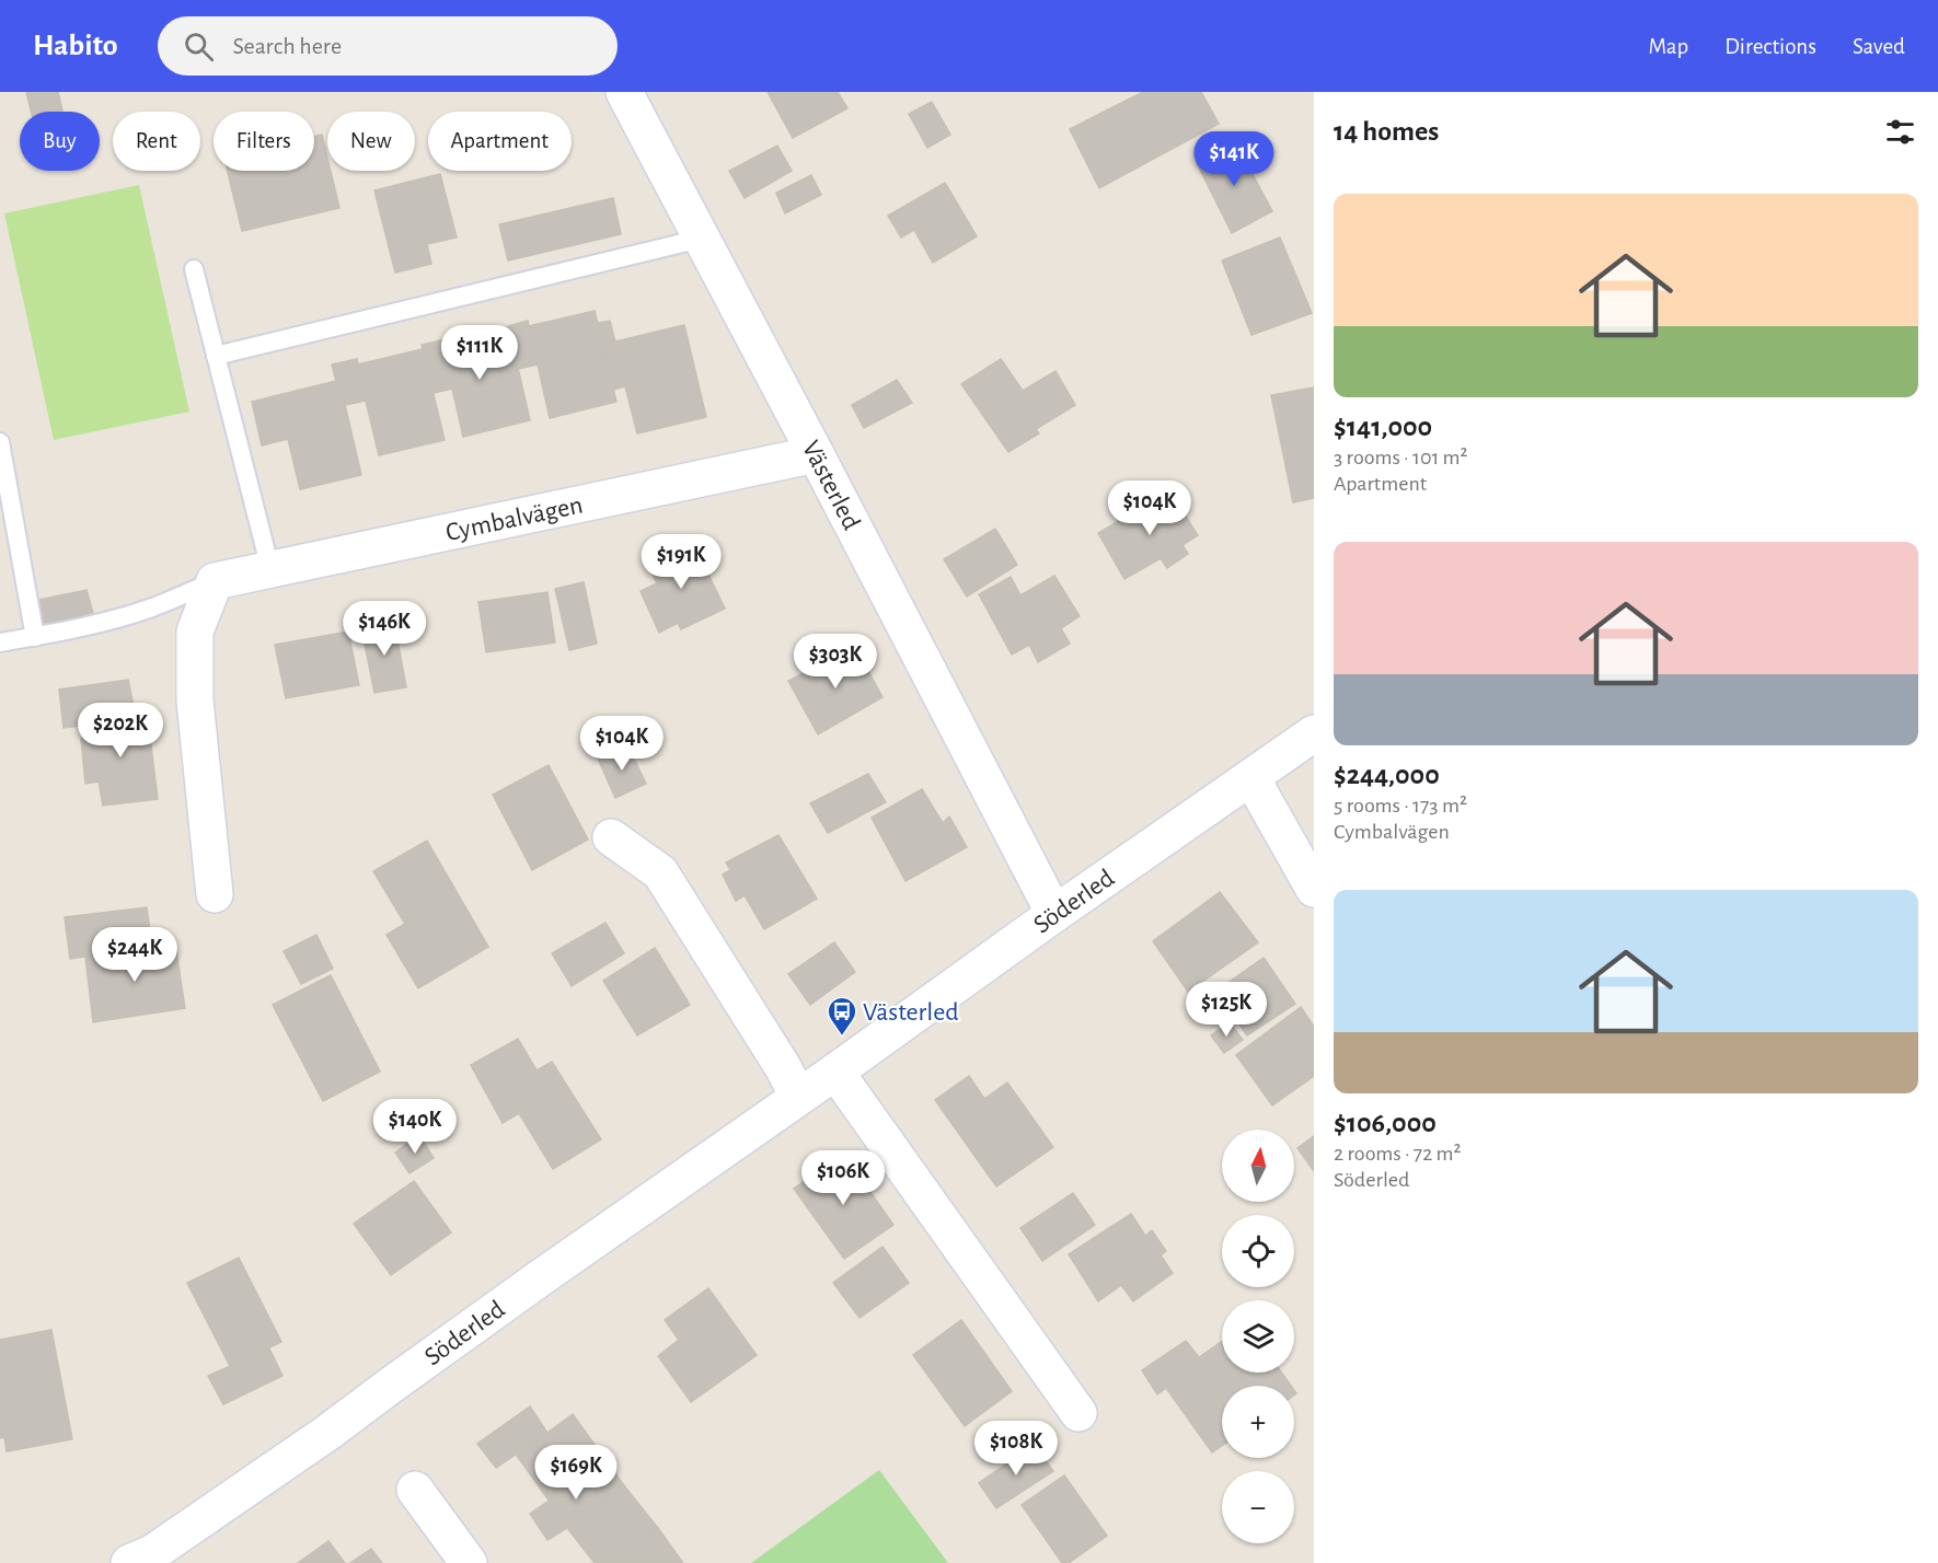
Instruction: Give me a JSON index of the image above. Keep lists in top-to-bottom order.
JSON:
{
  "streets": {
    "street": ["Västerled", "Cymbalvägen", "Söderled"]
  },
  "crossings": [
    ["Västerled", "Cymbalvägen"],
    ["Västerled", "Söderled"]
  ],
  "places": {
    "bus stop": ["Västerled"]
  },
  "north": "top",
  "page": {
    "header": "Habito",
    "search": "Search here",
    "nav": ["Map", "Directions", "Saved"],
    "heading": "14 homes",
    "chip": [
      "Buy",
      "Rent",
      "Filters",
      "New",
      "Apartment"
    ],
    "price": [
      "$141K",
      "$111K",
      "$104K",
      "$191K",
      "$146K",
      "$303K",
      "$202K",
      "$104K",
      "$244K",
      "$125K",
      "$140K",
      "$106K",
      "$108K",
      "$169K"
    ],
    "list": [
      {
        "name": "$141,000",
        "note": "3 rooms · 101 m² · Apartment"
      },
      {
        "name": "$244,000",
        "note": "5 rooms · 173 m² · Cymbalvägen"
      },
      {
        "name": "$106,000",
        "note": "2 rooms · 72 m² · Söderled"
      }
    ],
    "map_buttons": ["+", "−"]
  }
}
